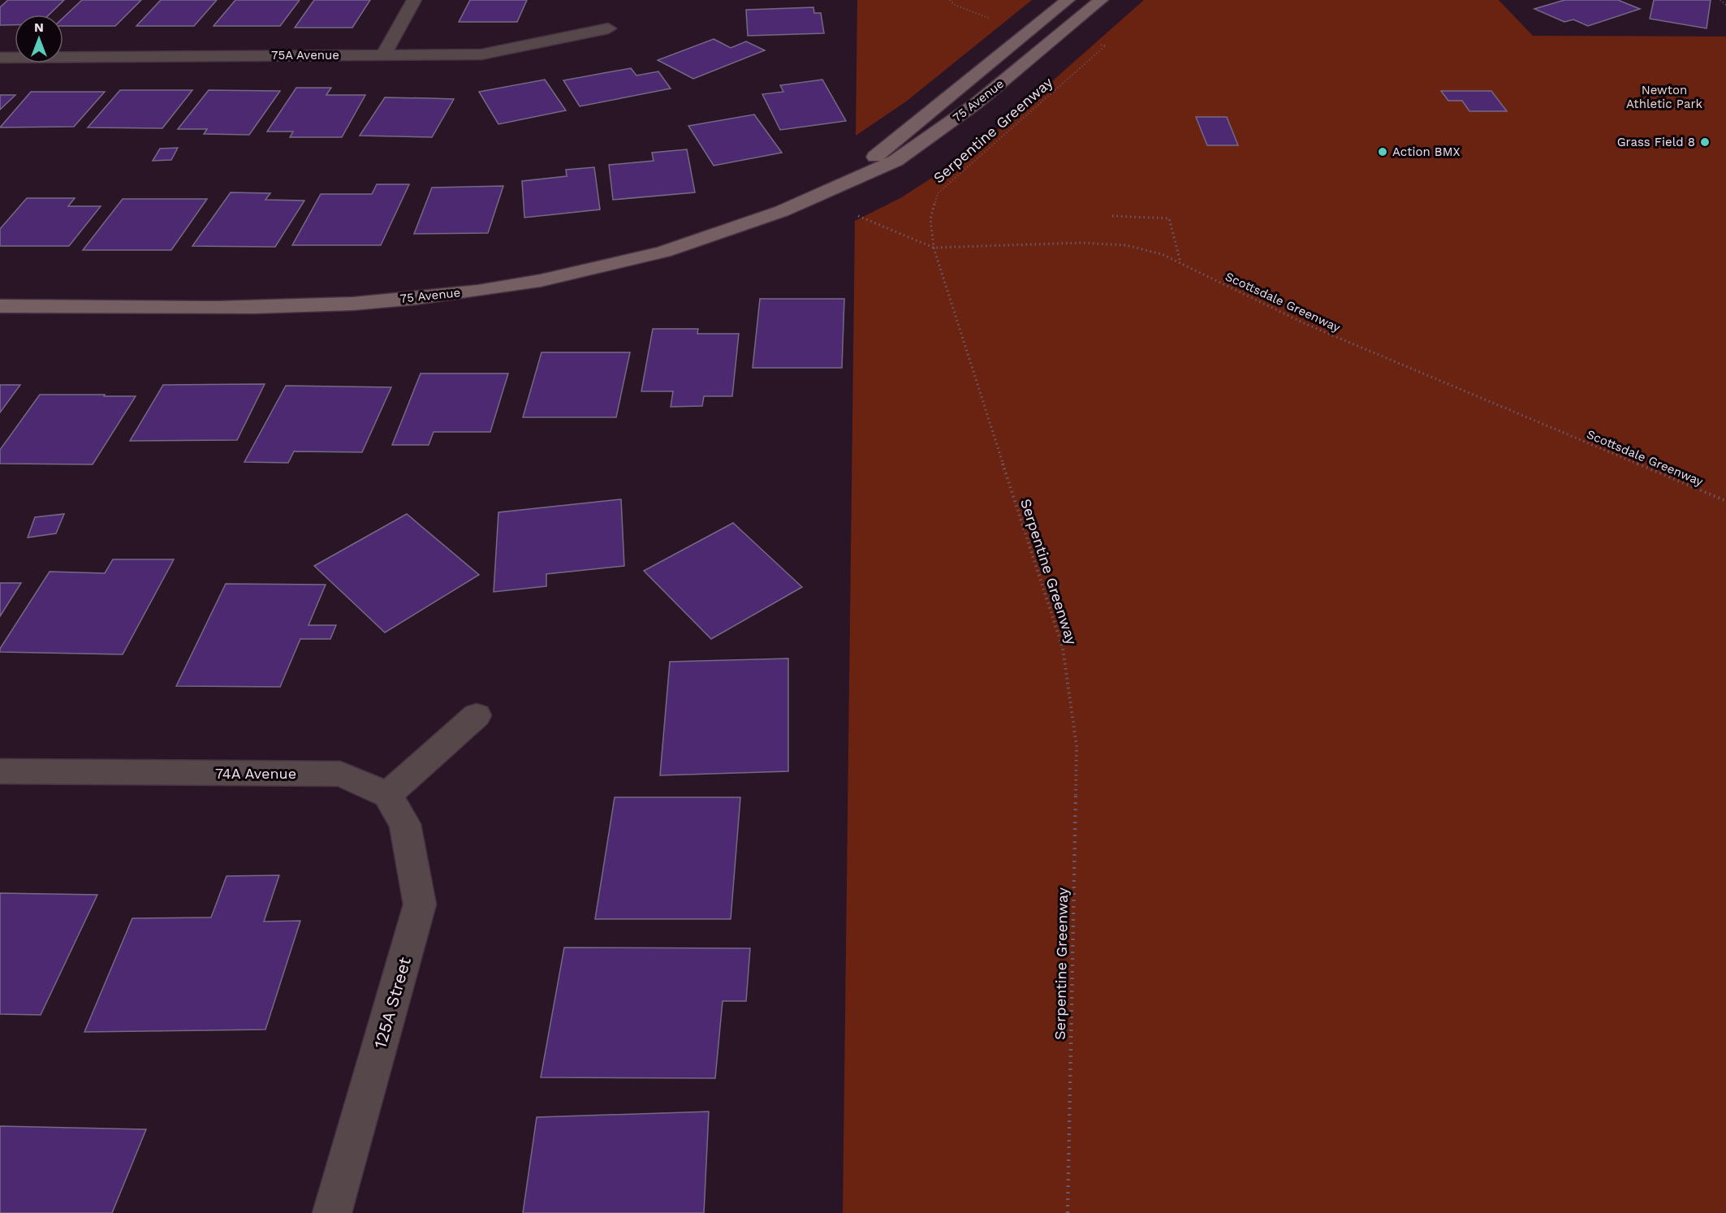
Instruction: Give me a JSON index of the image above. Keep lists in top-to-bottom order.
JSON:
{
  "streets": {
    "street": [
      "75A Avenue",
      "75 Avenue",
      "74A Avenue",
      "125A Street"
    ],
    "path": ["Serpentine Greenway", "Scottsdale Greenway"]
  },
  "crossings": [
    ["75 Avenue", "Scottsdale Greenway"],
    ["Serpentine Greenway", "Scottsdale Greenway"],
    ["74A Avenue", "125A Street"]
  ],
  "parks": ["Newton Athletic Park"],
  "places": ["Grass Field 8", "Action BMX"],
  "north": "top"
}
